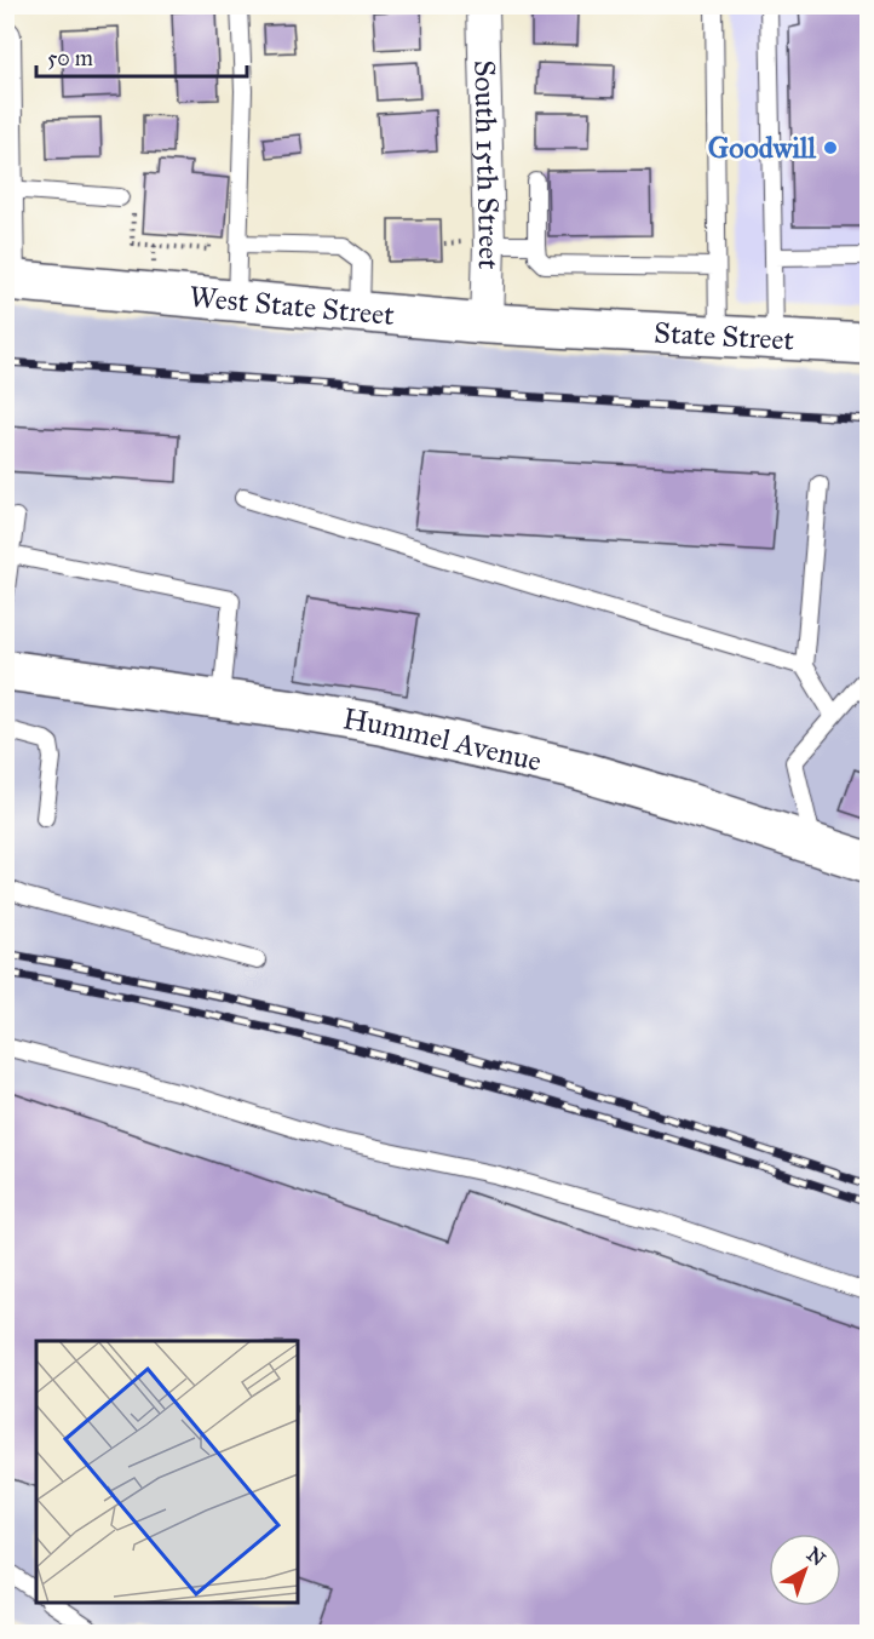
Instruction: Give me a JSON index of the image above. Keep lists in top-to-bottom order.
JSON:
{
  "streets": {
    "main road": ["West State Street", "State Street", "Hummel Avenue"],
    "street": ["South 15th Street"]
  },
  "crossings": [
    ["South 15th Street", "West State Street"],
    ["West State Street", "State Street"]
  ],
  "places": ["Goodwill"],
  "scale_bar": "50 m",
  "north": "top right"
}
